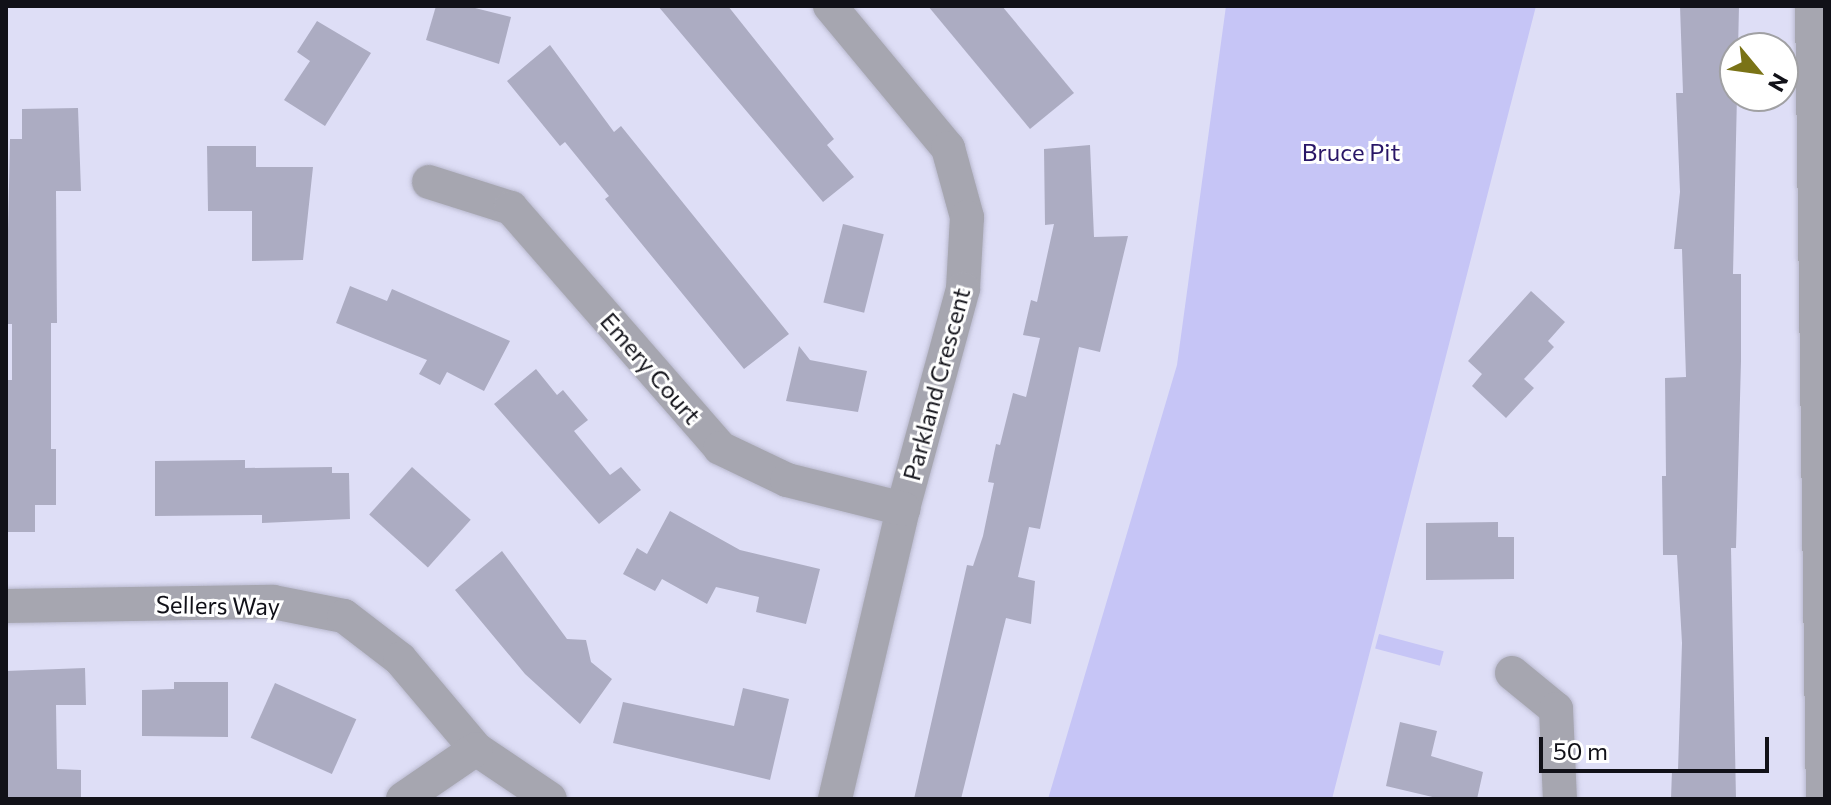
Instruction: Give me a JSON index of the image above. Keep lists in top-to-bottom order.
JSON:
{
  "streets": {
    "street": ["Emery Court", "Parkland Crescent", "Sellers Way"]
  },
  "crossings": [
    ["Emery Court", "Parkland Crescent"]
  ],
  "parks": ["Bruce Pit"],
  "scale_bar": "50 m",
  "north": "bottom right"
}
